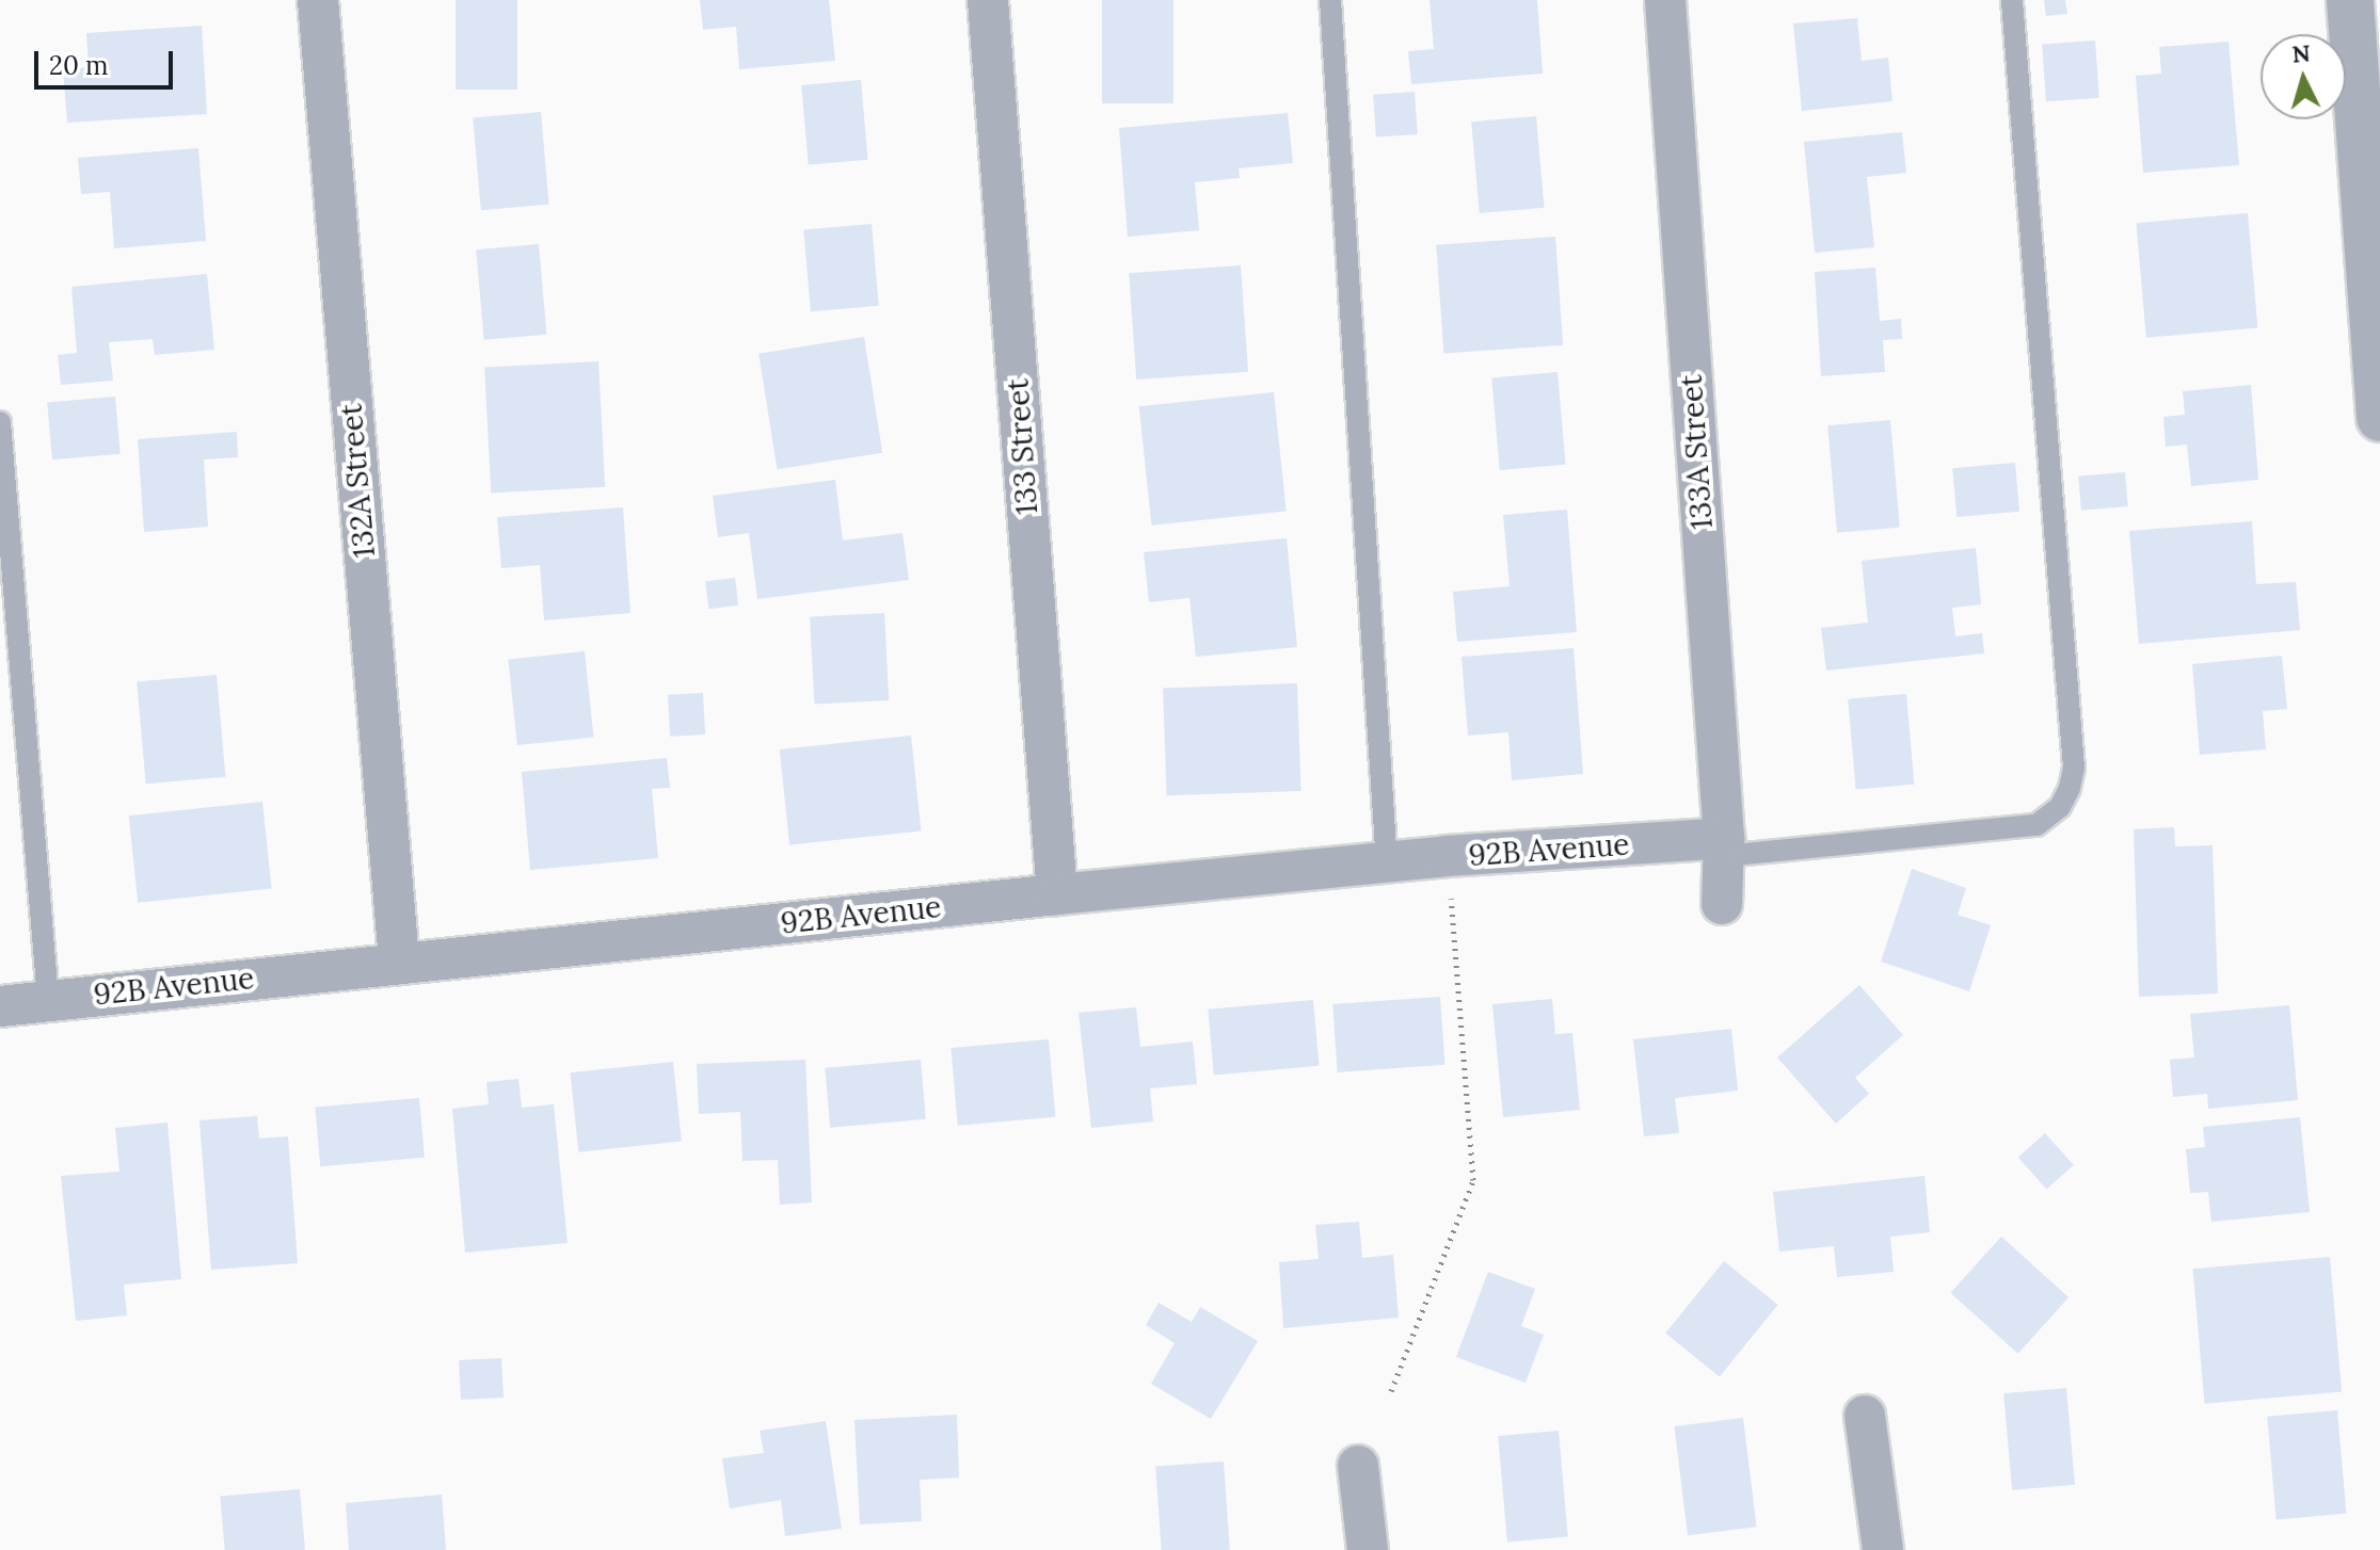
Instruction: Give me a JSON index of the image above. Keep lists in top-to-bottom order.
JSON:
{
  "streets": {
    "street": [
      "133 Street",
      "133A Street",
      "132A Street",
      "92B Avenue"
    ]
  },
  "crossings": [
    ["133 Street", "92B Avenue"],
    ["133A Street", "92B Avenue"],
    ["132A Street", "92B Avenue"]
  ],
  "scale_bar": "20 m",
  "north": "top"
}
